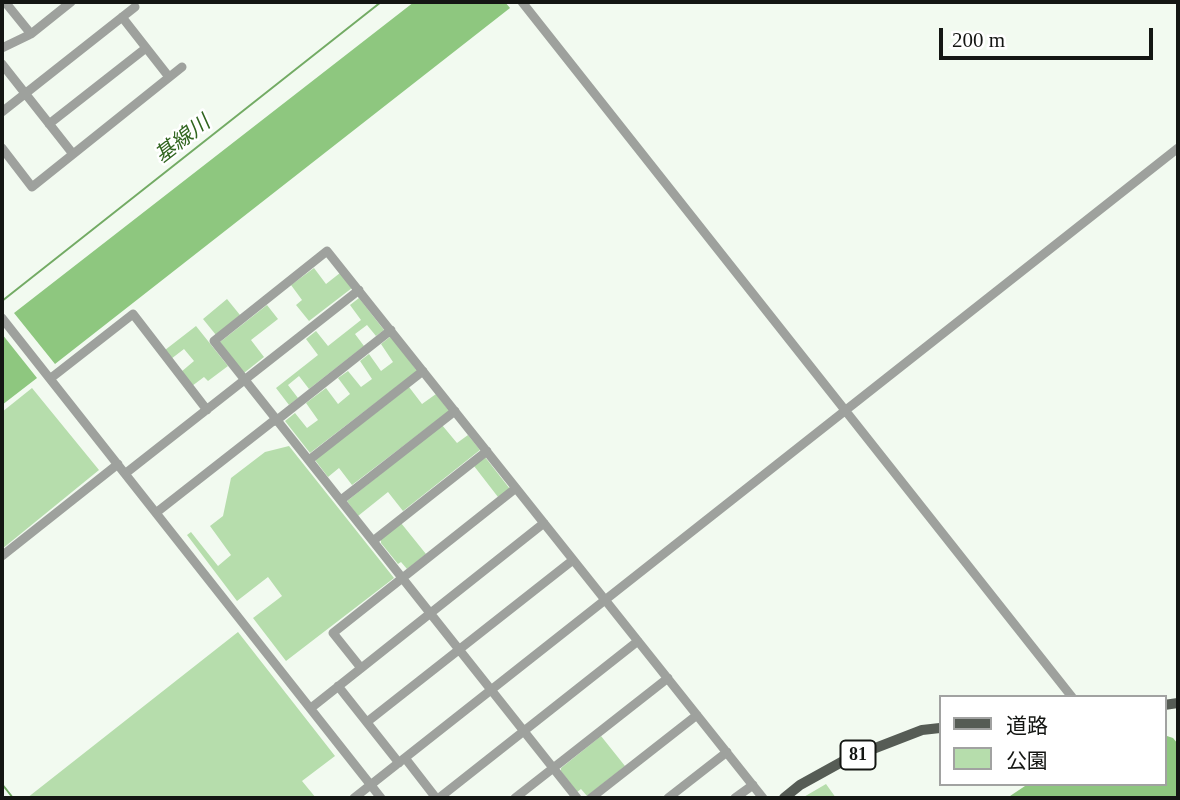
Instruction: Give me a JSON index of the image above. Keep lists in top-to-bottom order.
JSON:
{
  "streets": {
    "main road": ["81"]
  },
  "water": ["基線川"],
  "legend": ["道路", "公園"],
  "scale_bar": "200 m"
}
